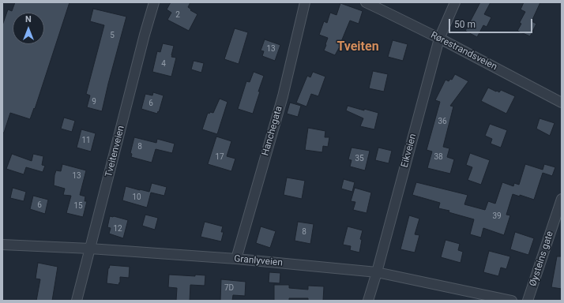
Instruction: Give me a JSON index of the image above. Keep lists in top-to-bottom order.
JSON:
{
  "streets": {
    "street": [
      "Rørestrandsveien",
      "Hanchegata",
      "Eikveien",
      "Tveitenveien",
      "Øysteins gate",
      "Granlyveien"
    ]
  },
  "crossings": [
    ["Rørestrandsveien", "Eikveien"],
    ["Hanchegata", "Granlyveien"],
    ["Eikveien", "Granlyveien"],
    ["Tveitenveien", "Granlyveien"]
  ],
  "districts": ["Tveiten"],
  "house_numbers": [
    "2",
    "5",
    "13",
    "4",
    "9",
    "6",
    "36",
    "11",
    "8",
    "17",
    "38",
    "35",
    "13",
    "10",
    "6",
    "15",
    "39",
    "12",
    "8",
    "7D"
  ],
  "scale_bar": "50 m",
  "north": "top"
}
